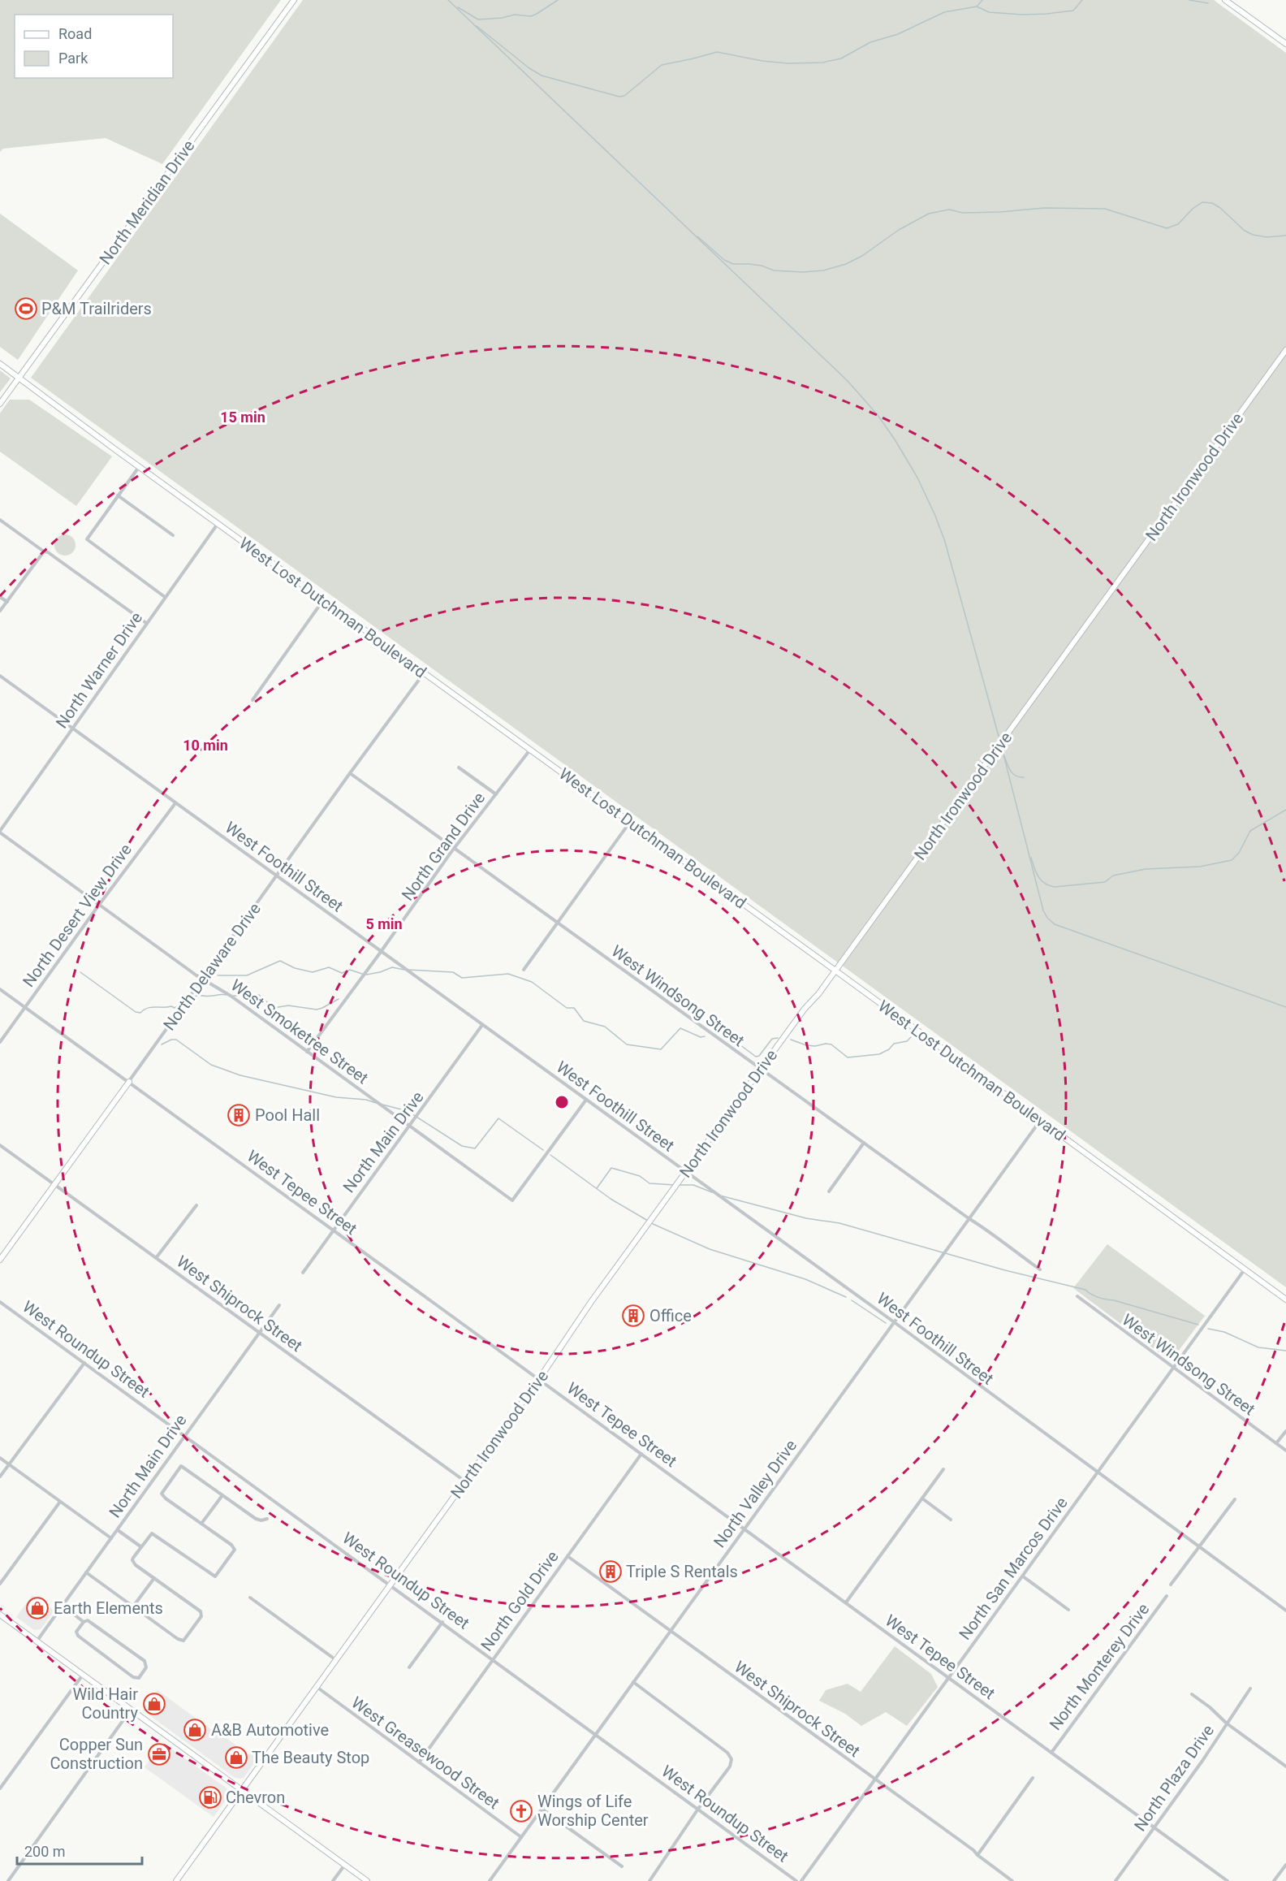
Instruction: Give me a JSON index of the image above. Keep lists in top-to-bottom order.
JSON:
{
  "streets": {
    "street": [
      "North Meridian Drive",
      "North Ironwood Drive",
      "West Lost Dutchman Boulevard",
      "North Warner Drive",
      "North Grand Drive",
      "West Foothill Street",
      "North Desert View Drive",
      "North Delaware Drive",
      "West Windsong Street",
      "West Smoketree Street",
      "North Main Drive",
      "West Tepee Street",
      "West Shiprock Street",
      "West Roundup Street",
      "North Valley Drive",
      "North San Marcos Drive",
      "North Gold Drive",
      "North Monterey Drive",
      "West Greasewood Street",
      "North Plaza Drive"
    ]
  },
  "crossings": [
    ["North Meridian Drive", "West Lost Dutchman Boulevard"],
    ["North Ironwood Drive", "West Lost Dutchman Boulevard"],
    ["North Ironwood Drive", "West Foothill Street"],
    ["North Ironwood Drive", "West Windsong Street"],
    ["North Ironwood Drive", "West Tepee Street"],
    ["North Ironwood Drive", "West Shiprock Street"],
    ["North Ironwood Drive", "West Roundup Street"],
    ["North Ironwood Drive", "West Greasewood Street"],
    ["West Lost Dutchman Boulevard", "North Warner Drive"],
    ["West Lost Dutchman Boulevard", "North Grand Drive"],
    ["West Lost Dutchman Boulevard", "North Delaware Drive"],
    ["West Lost Dutchman Boulevard", "North Valley Drive"],
    ["West Lost Dutchman Boulevard", "North San Marcos Drive"],
    ["North Warner Drive", "West Foothill Street"],
    ["North Warner Drive", "West Smoketree Street"],
    ["North Grand Drive", "West Foothill Street"],
    ["North Grand Drive", "West Windsong Street"],
    ["North Grand Drive", "West Smoketree Street"],
    ["West Foothill Street", "North Desert View Drive"],
    ["West Foothill Street", "North Delaware Drive"],
    ["West Foothill Street", "West Smoketree Street"],
    ["West Foothill Street", "North Main Drive"],
    ["West Foothill Street", "North Valley Drive"],
    ["West Foothill Street", "North San Marcos Drive"],
    ["North Desert View Drive", "West Smoketree Street"],
    ["North Desert View Drive", "West Tepee Street"],
    ["North Delaware Drive", "West Windsong Street"],
    ["North Delaware Drive", "West Smoketree Street"],
    ["North Delaware Drive", "West Tepee Street"],
    ["North Delaware Drive", "West Shiprock Street"],
    ["West Windsong Street", "North Valley Drive"],
    ["West Windsong Street", "North San Marcos Drive"],
    ["West Smoketree Street", "North Main Drive"],
    ["North Main Drive", "West Tepee Street"],
    ["North Main Drive", "West Shiprock Street"],
    ["North Main Drive", "West Roundup Street"],
    ["West Tepee Street", "North Valley Drive"],
    ["West Tepee Street", "North San Marcos Drive"],
    ["West Tepee Street", "North Gold Drive"],
    ["West Tepee Street", "North Monterey Drive"],
    ["West Tepee Street", "North Plaza Drive"],
    ["West Shiprock Street", "North Valley Drive"],
    ["West Shiprock Street", "North San Marcos Drive"],
    ["West Shiprock Street", "North Gold Drive"],
    ["West Roundup Street", "North Valley Drive"],
    ["West Roundup Street", "North Gold Drive"],
    ["North Valley Drive", "West Greasewood Street"],
    ["North Gold Drive", "West Greasewood Street"]
  ],
  "places": {
    "sports": ["P&M Trailriders"],
    "building": ["Pool Hall", "Office", "Triple S Rentals"],
    "shop": [
      "Earth Elements",
      "Wild Hair Country",
      "A&B Automotive",
      "The Beauty Stop"
    ],
    "office": ["Copper Sun Construction"],
    "fuel station": ["Chevron"],
    "church": ["Wings of Life Worship Center"]
  },
  "legend": ["Road", "Park"],
  "scale_bar": "200 m",
  "rings": ["15 min", "10 min", "5 min"]
}
